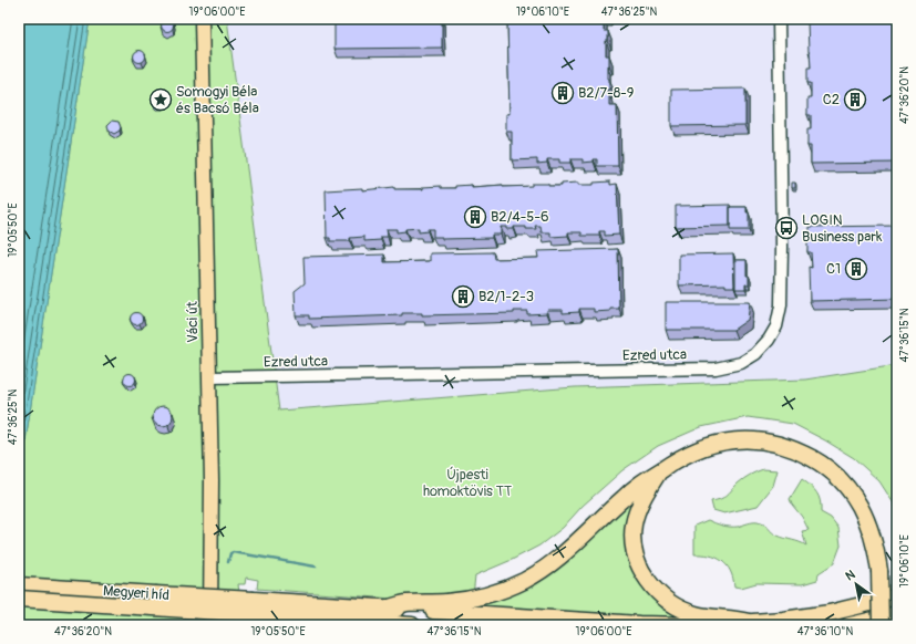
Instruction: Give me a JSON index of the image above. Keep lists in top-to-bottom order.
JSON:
{
  "streets": {
    "highway": ["Megyeri híd"],
    "main road": ["Váci út"],
    "street": ["Ezred utca"]
  },
  "crossings": [
    ["Váci út", "Ezred utca"]
  ],
  "parks": ["Újpesti homoktövis TT"],
  "places": {
    "building": [
      "B2/7-8-9",
      "C2",
      "B2/4-5-6",
      "C1",
      "B2/1-2-3"
    ],
    "place": ["Somogyi Béla és Bacsó Béla"],
    "bus stop": ["LOGIN Business park"]
  },
  "north": "top left",
  "coordinates": [
    "19°06'00\"E",
    "19°06'10\"E",
    "47°36'25\"N",
    "47°36'20\"N",
    "19°05'50\"E",
    "47°36'15\"N",
    "47°36'10\"N"
  ]
}
